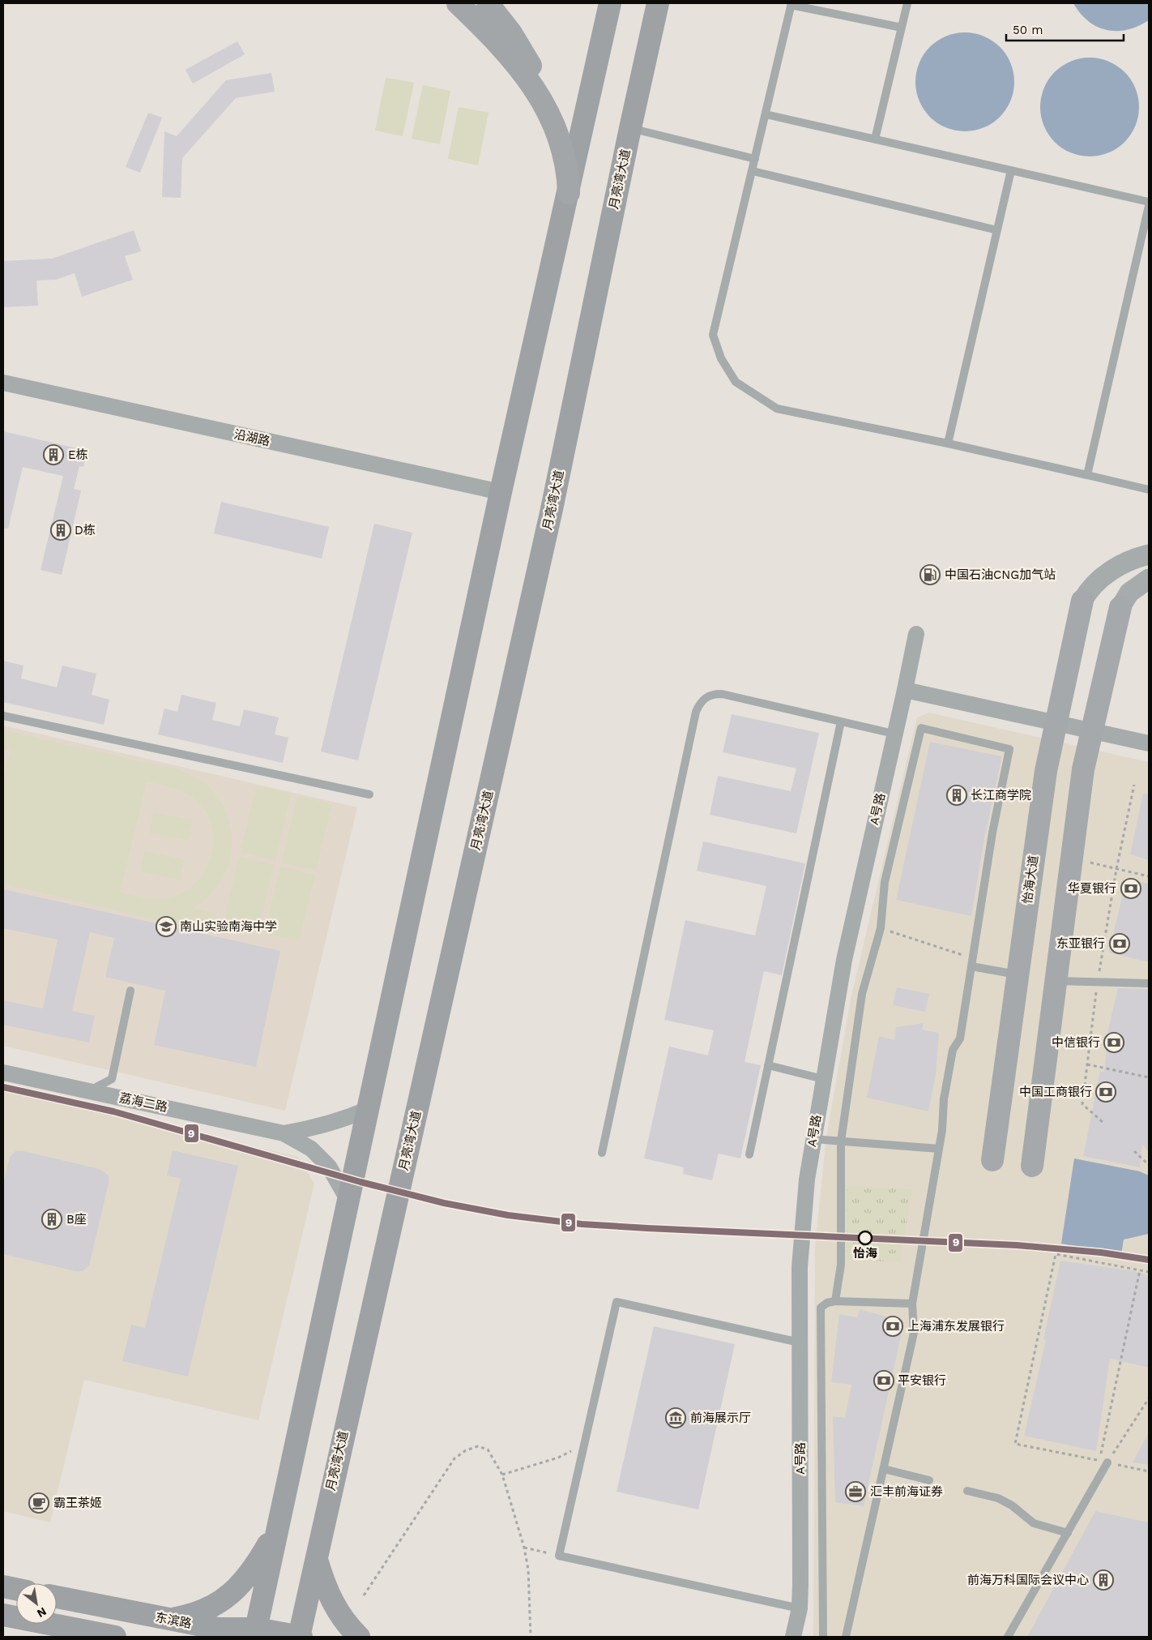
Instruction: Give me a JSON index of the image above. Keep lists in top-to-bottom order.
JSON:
{
  "streets": {
    "main road": ["月亮湾大道", "怡海大道", "东滨路"],
    "street": ["沿湖路", "A号路", "荔海二路"]
  },
  "crossings": [
    ["月亮湾大道", "东滨路"]
  ],
  "places": {
    "building": [
      "E栋",
      "D栋",
      "长江商学院",
      "B座",
      "前海万科国际会议中心"
    ],
    "fuel station": ["中国石油CNG加气站"],
    "bank": [
      "华夏银行",
      "东亚银行",
      "中信银行",
      "中国工商银行",
      "上海浦东发展银行",
      "平安银行"
    ],
    "school or university": ["南山实验南海中学"],
    "other": ["怡海"],
    "museum": ["前海展示厅"],
    "office": ["汇丰前海证券"],
    "cafe": ["霸王茶姬"]
  },
  "lines": ["transit line 9"],
  "scale_bar": "50 m",
  "north": "bottom right"
}
